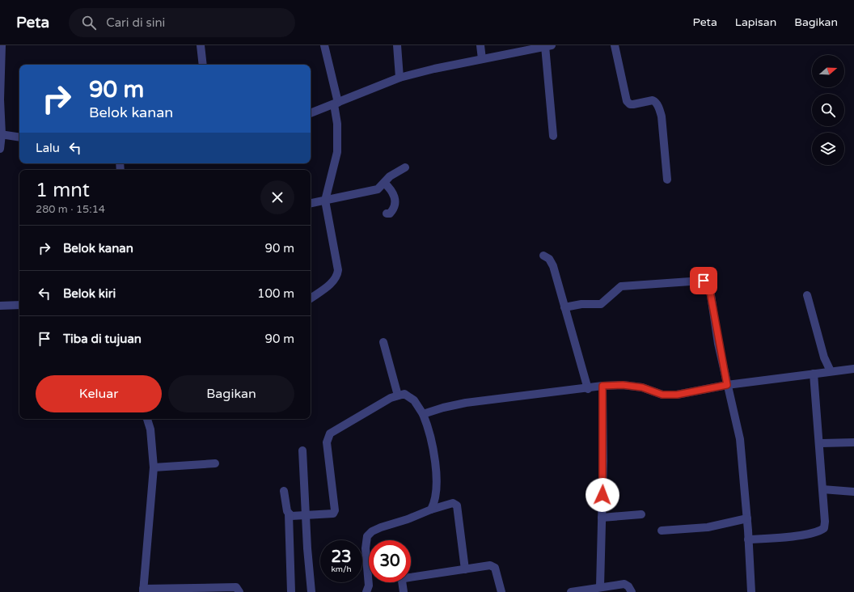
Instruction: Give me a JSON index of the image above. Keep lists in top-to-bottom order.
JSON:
{
  "north": "right",
  "page": {
    "header": "Peta",
    "search": "Cari di sini",
    "nav": ["Peta", "Lapisan", "Bagikan"],
    "turn": ["90 m", "Belok kanan"],
    "then": "Lalu",
    "heading": ["1 mnt", "280 m · 15:14"],
    "list": [
      {
        "name": "Belok kanan",
        "value": "90 m"
      },
      {
        "name": "Belok kiri",
        "value": "100 m"
      },
      {
        "name": "Tiba di tujuan",
        "value": "90 m"
      }
    ],
    "buttons": ["Keluar", "Bagikan"],
    "speed": "23 km/h",
    "limit": "30"
  }
}
